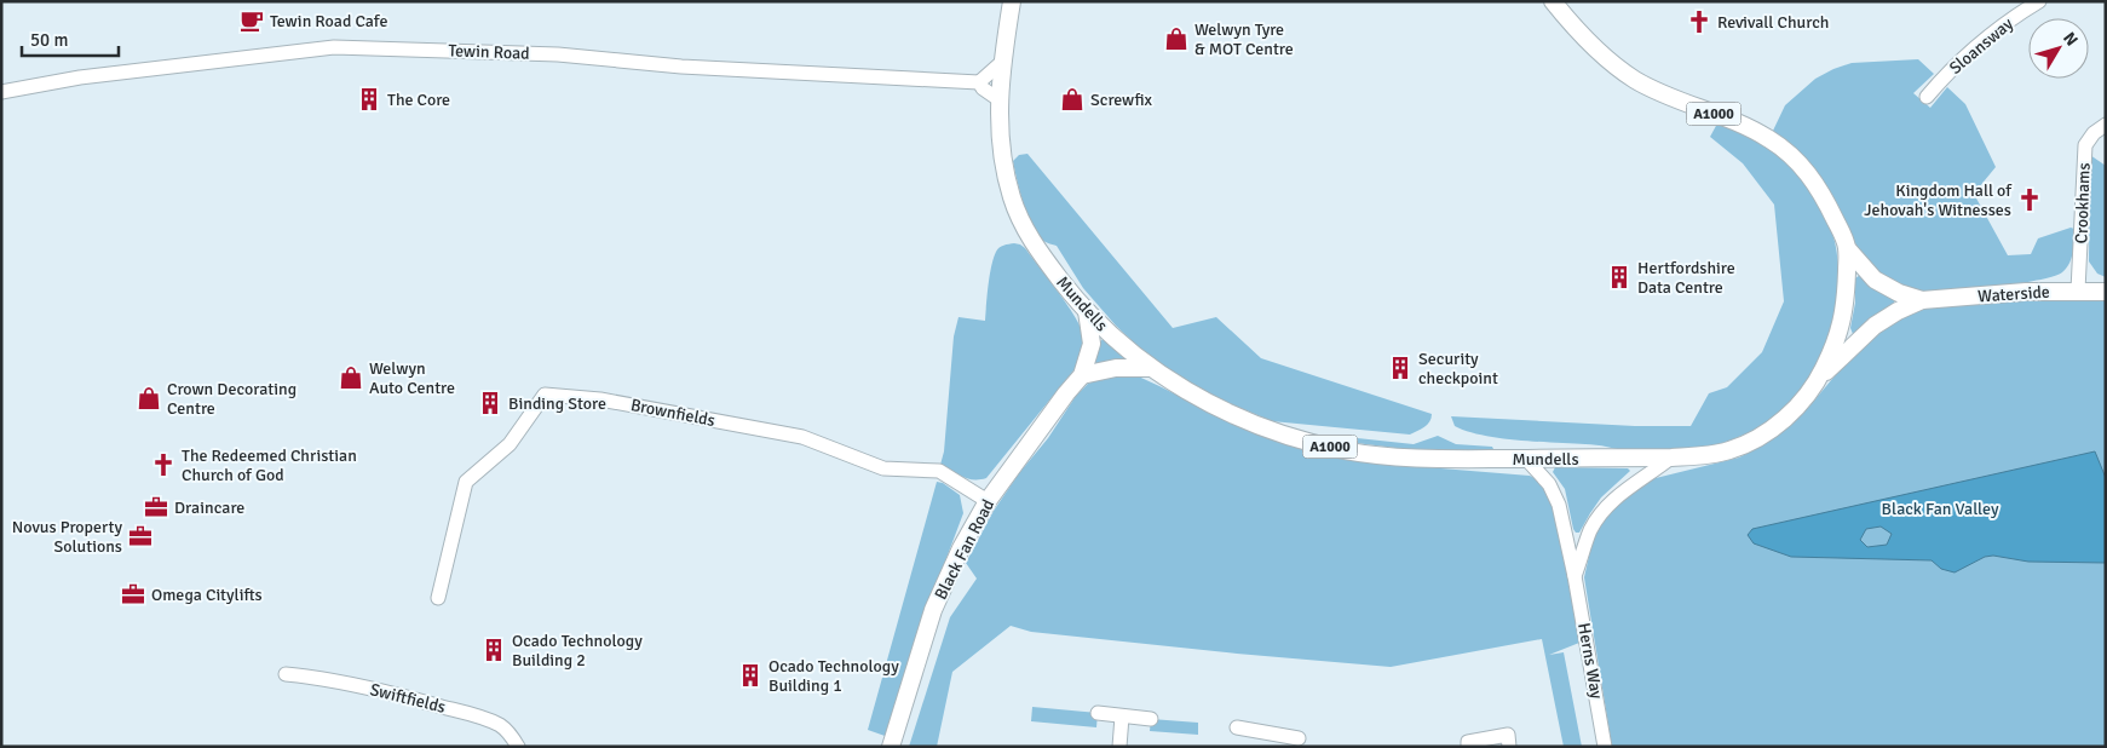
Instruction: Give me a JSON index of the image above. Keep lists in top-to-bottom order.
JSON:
{
  "streets": {
    "main road": [
      "A1000",
      "Waterside",
      "Mundells",
      "Black Fan Road"
    ],
    "street": [
      "Sloansway",
      "Tewin Road",
      "Crookhams",
      "Brownfields",
      "Herns Way",
      "Swiftfields"
    ]
  },
  "crossings": [
    ["Crookhams", "Waterside"],
    ["Waterside", "Mundells"],
    ["Mundells", "Black Fan Road"],
    ["Mundells", "Herns Way"],
    ["Brownfields", "Black Fan Road"]
  ],
  "parks": ["Black Fan Valley"],
  "places": {
    "cafe": ["Tewin Road Cafe"],
    "church": ["Revivall Church", "Kingdom Hall of Jehovah's Witnesses", "The Redeemed Christian Church of God"],
    "shop": [
      "Welwyn Tyre & MOT Centre",
      "Screwfix",
      "Welwyn Auto Centre",
      "Crown Decorating Centre"
    ],
    "building": [
      "The Core",
      "Hertfordshire Data Centre",
      "Security checkpoint",
      "Binding Store",
      "Ocado Technology Building 2",
      "Ocado Technology Building 1"
    ],
    "office": ["Draincare", "Novus Property Solutions", "Omega Citylifts"]
  },
  "scale_bar": "50 m",
  "north": "top right"
}
